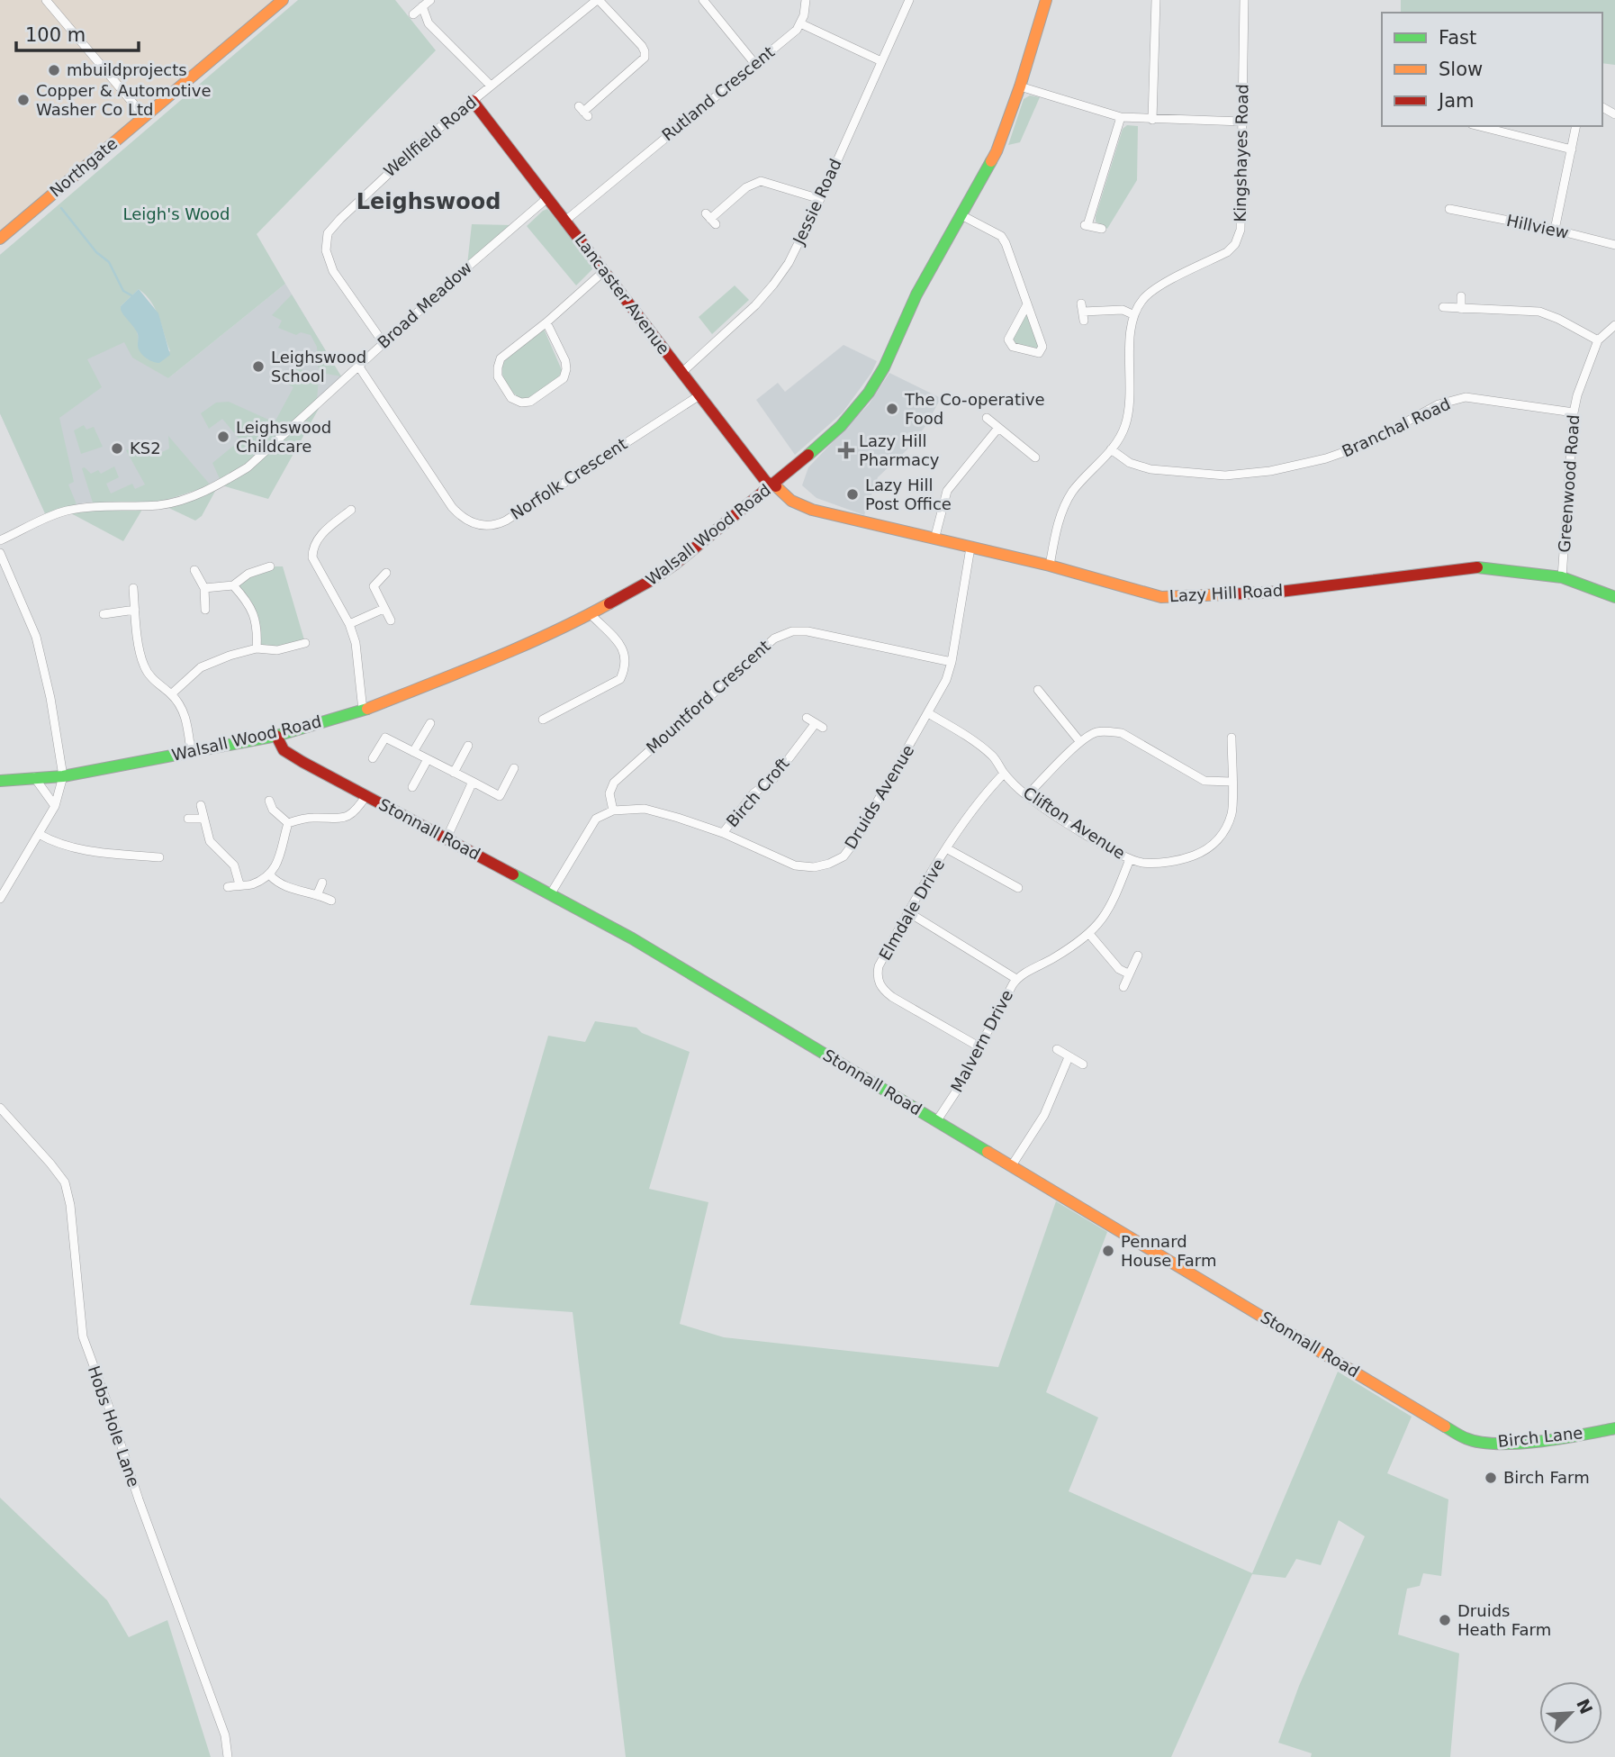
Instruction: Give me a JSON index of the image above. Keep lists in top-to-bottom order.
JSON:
{
  "streets": {
    "street": [
      "Rutland Crescent",
      "Wellfield Road",
      "Kingshayes Road",
      "Northgate",
      "Jessie Road",
      "Hillview",
      "Lancaster Avenue",
      "Broad Meadow",
      "Branchal Road",
      "Norfolk Crescent",
      "Greenwood Road",
      "Walsall Wood Road",
      "Lazy Hill Road",
      "Mountford Crescent",
      "Birch Croft",
      "Druids Avenue",
      "Clifton Avenue",
      "Stonnall Road",
      "Elmdale Drive",
      "Malvern Drive",
      "Hobs Hole Lane",
      "Birch Lane"
    ]
  },
  "crossings": [
    ["Rutland Crescent", "Lancaster Avenue"],
    ["Wellfield Road", "Lancaster Avenue"],
    ["Wellfield Road", "Broad Meadow"],
    ["Jessie Road", "Lancaster Avenue"],
    ["Lancaster Avenue", "Broad Meadow"],
    ["Lancaster Avenue", "Norfolk Crescent"],
    ["Lancaster Avenue", "Walsall Wood Road"],
    ["Lancaster Avenue", "Lazy Hill Road"],
    ["Broad Meadow", "Norfolk Crescent"],
    ["Branchal Road", "Greenwood Road"],
    ["Greenwood Road", "Lazy Hill Road"],
    ["Walsall Wood Road", "Lazy Hill Road"],
    ["Walsall Wood Road", "Stonnall Road"],
    ["Lazy Hill Road", "Druids Avenue"],
    ["Mountford Crescent", "Druids Avenue"],
    ["Birch Croft", "Druids Avenue"],
    ["Druids Avenue", "Clifton Avenue"],
    ["Clifton Avenue", "Elmdale Drive"],
    ["Clifton Avenue", "Malvern Drive"],
    ["Stonnall Road", "Malvern Drive"],
    ["Stonnall Road", "Birch Lane"],
    ["Elmdale Drive", "Malvern Drive"]
  ],
  "districts": ["Leighswood"],
  "parks": ["Leigh's Wood"],
  "places": {
    "other": [
      "mbuildprojects",
      "Copper & Automotive Washer Co Ltd",
      "Leighswood School",
      "The Co-operative Food",
      "Leighswood Childcare",
      "KS2",
      "Lazy Hill Post Office",
      "Pennard House Farm",
      "Birch Farm",
      "Druids Heath Farm"
    ],
    "health": ["Lazy Hill Pharmacy"]
  },
  "legend": ["Fast", "Slow", "Jam"],
  "scale_bar": "100 m",
  "north": "top right"
}
